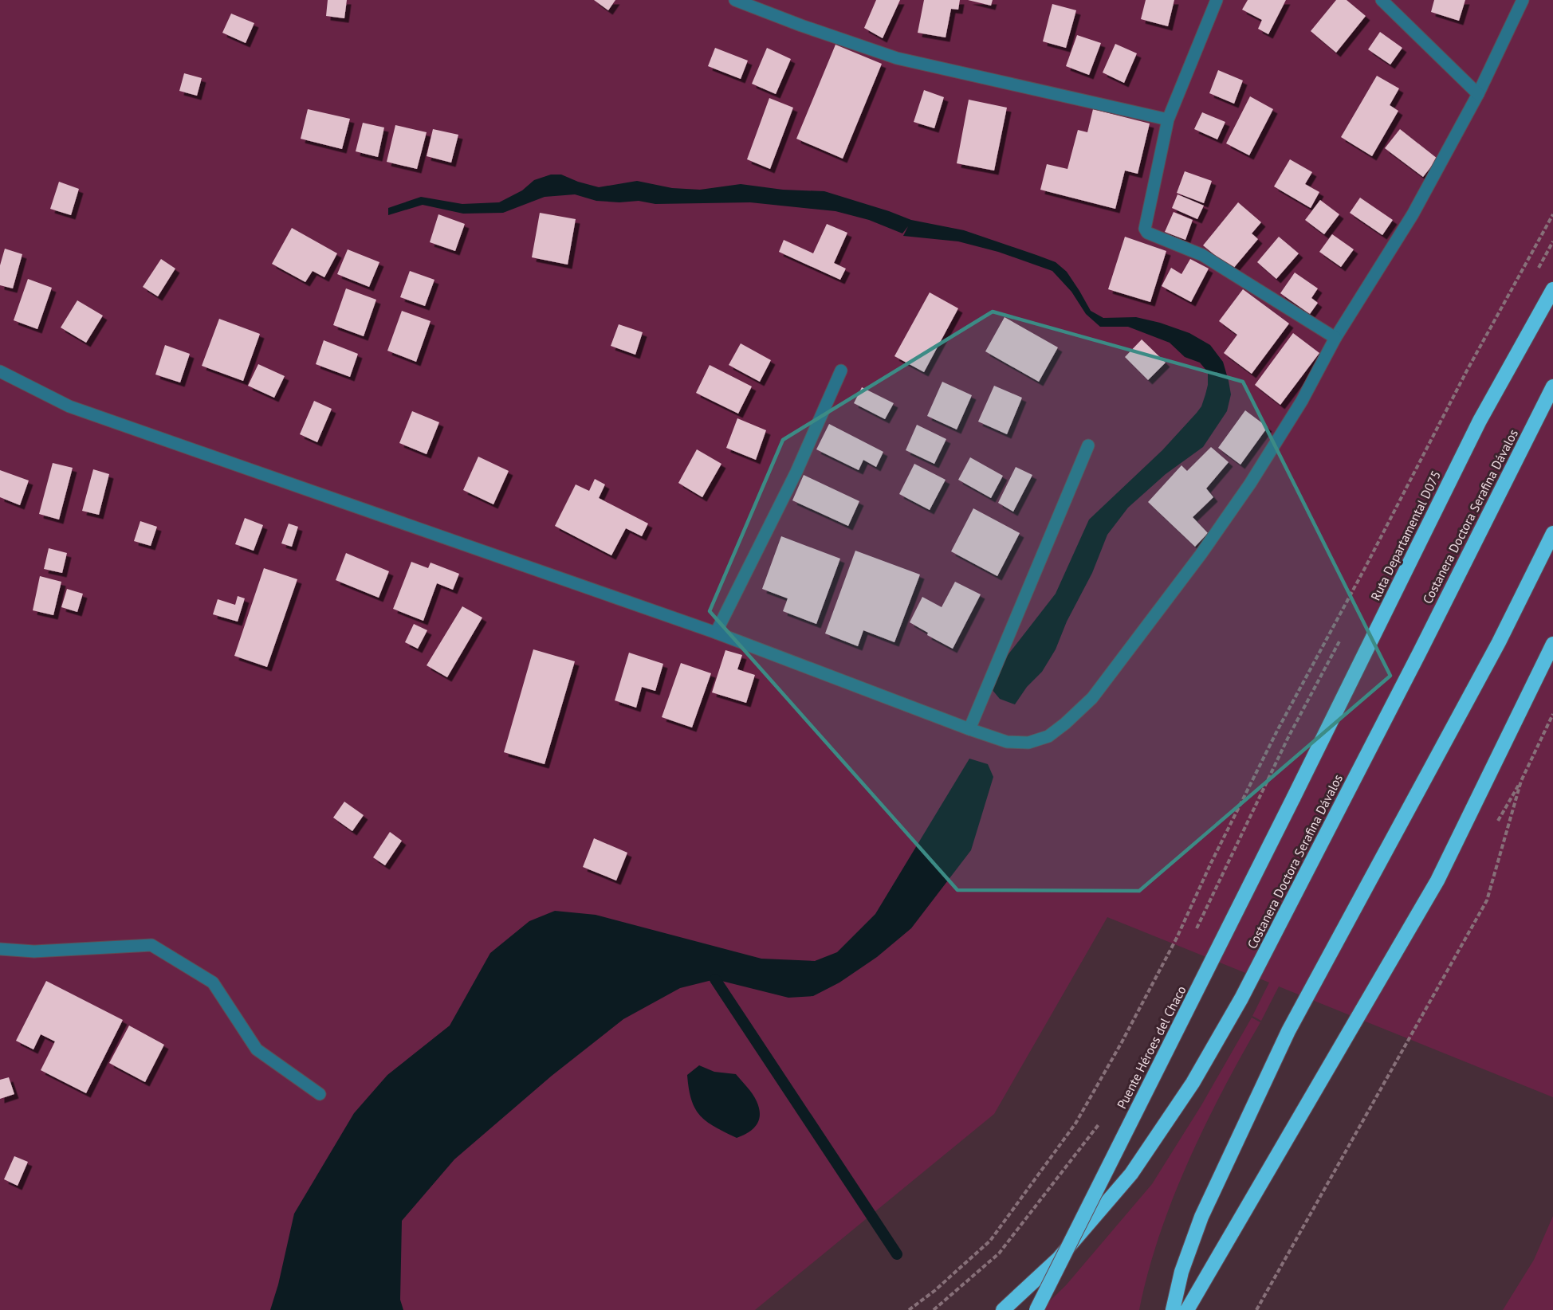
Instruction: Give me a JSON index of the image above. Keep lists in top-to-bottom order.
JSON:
{
  "streets": {
    "highway": ["Costanera Doctora Serafina Dávalos", "Ruta Departamental D075", "Puente Héroes del Chaco"]
  },
  "crossings": [
    ["Ruta Departamental D075", "Puente Héroes del Chaco"]
  ]
}
